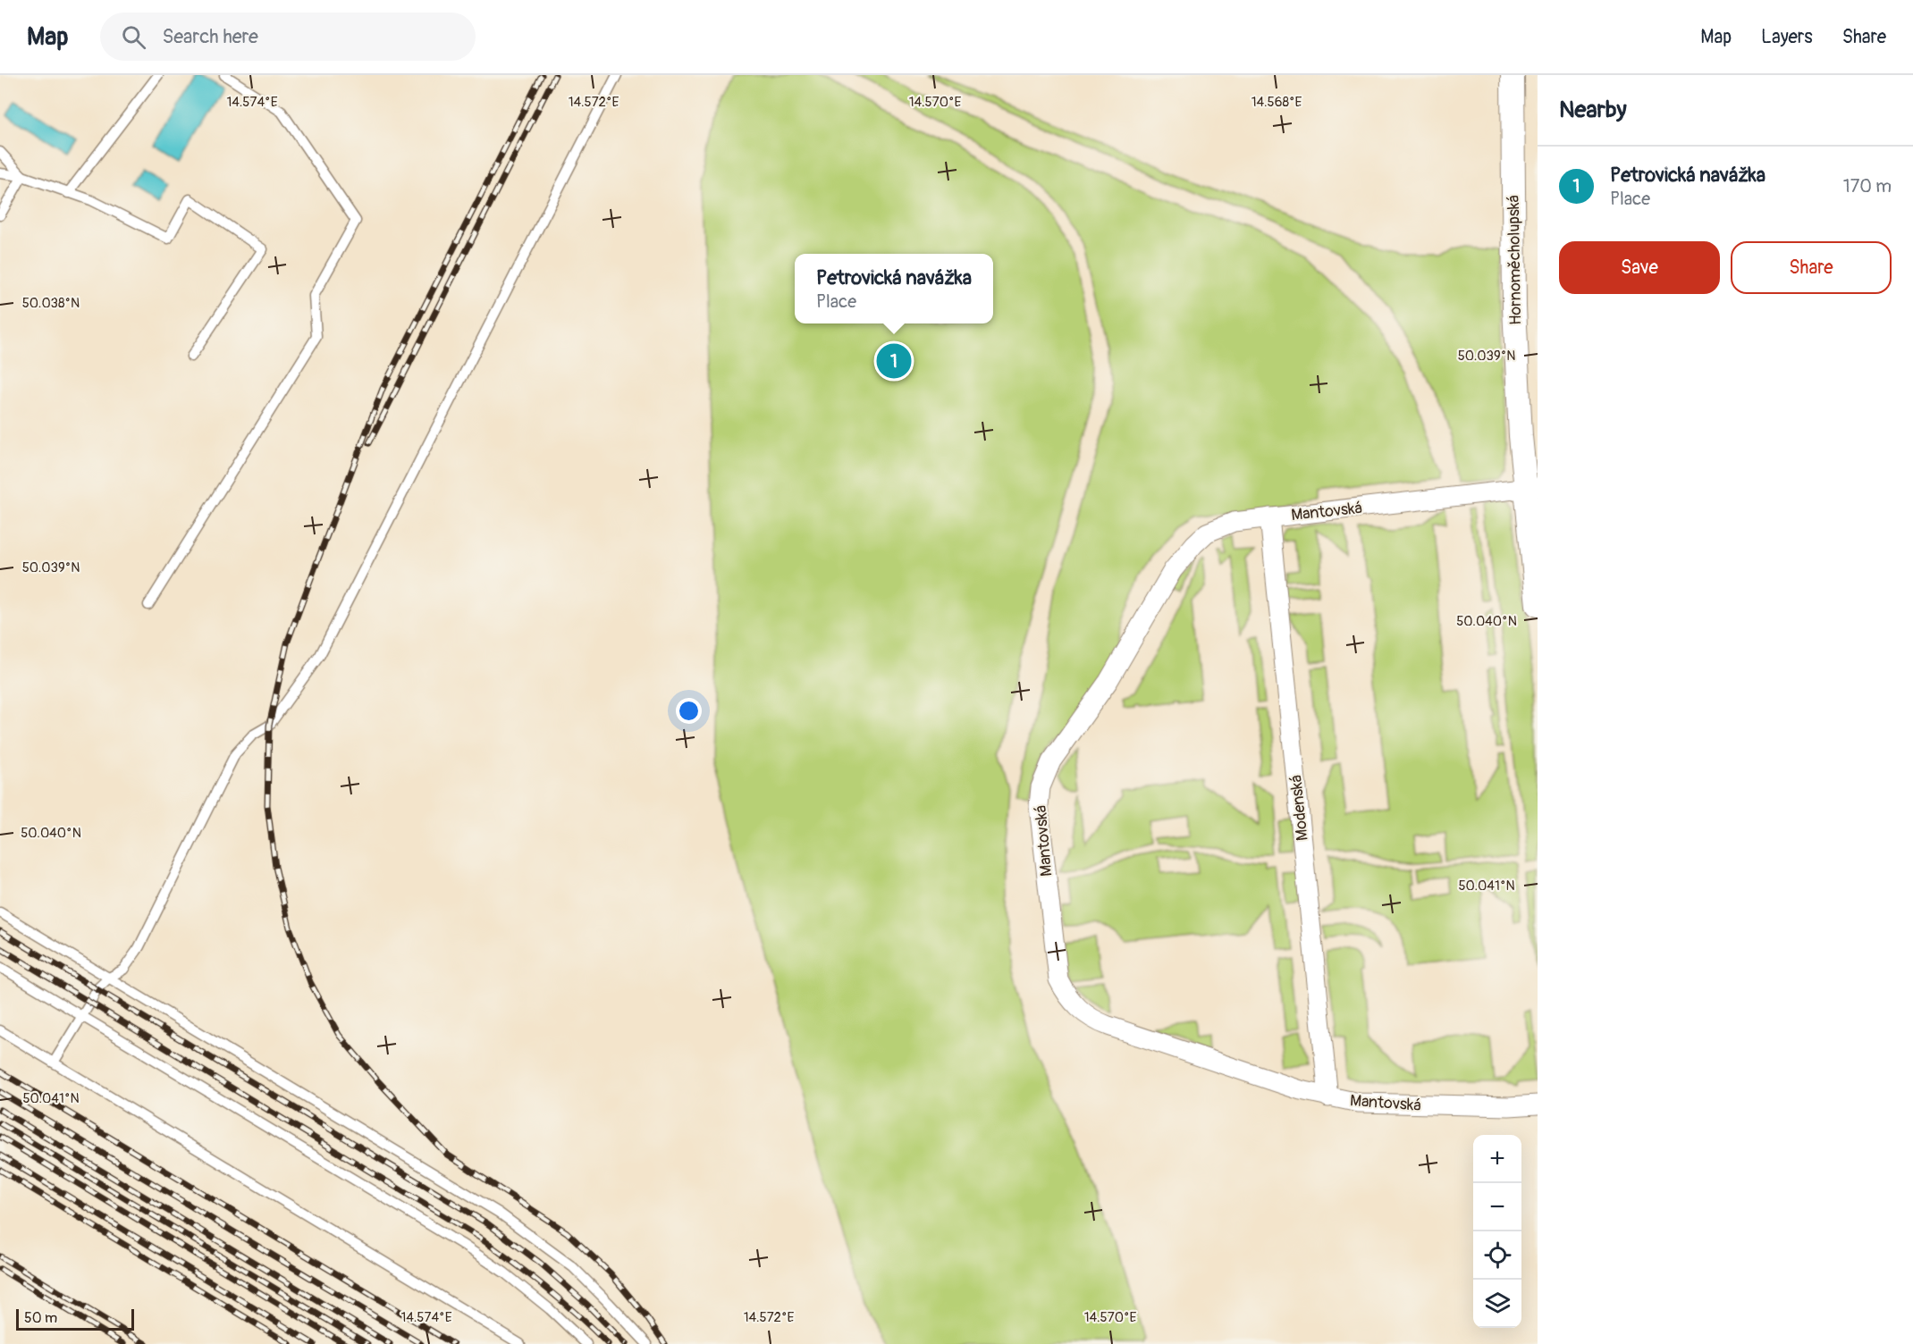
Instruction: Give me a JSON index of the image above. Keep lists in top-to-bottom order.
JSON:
{
  "streets": {
    "street": ["Hornoměcholupská", "Mantovská", "Modenská"]
  },
  "crossings": [
    ["Hornoměcholupská", "Mantovská"],
    ["Mantovská", "Modenská"]
  ],
  "scale_bar": "50 m",
  "page": {
    "header": "Map",
    "search": "Search here",
    "nav": ["Map", "Layers", "Share"],
    "heading": "Nearby",
    "list": [
      {
        "mark": "1",
        "name": "Petrovická navážka",
        "note": "Place",
        "value": "170 m"
      }
    ],
    "buttons": ["Save", "Share"],
    "popup": ["Petrovická navážka", "Place"],
    "pins": "1",
    "map_buttons": ["+", "−"],
    "scale": "50 m"
  },
  "coordinates": [
    "14.574°E",
    "14.572°E",
    "14.570°E",
    "14.568°E",
    "50.038°N",
    "50.039°N",
    "50.040°N",
    "50.041°N"
  ]
}
